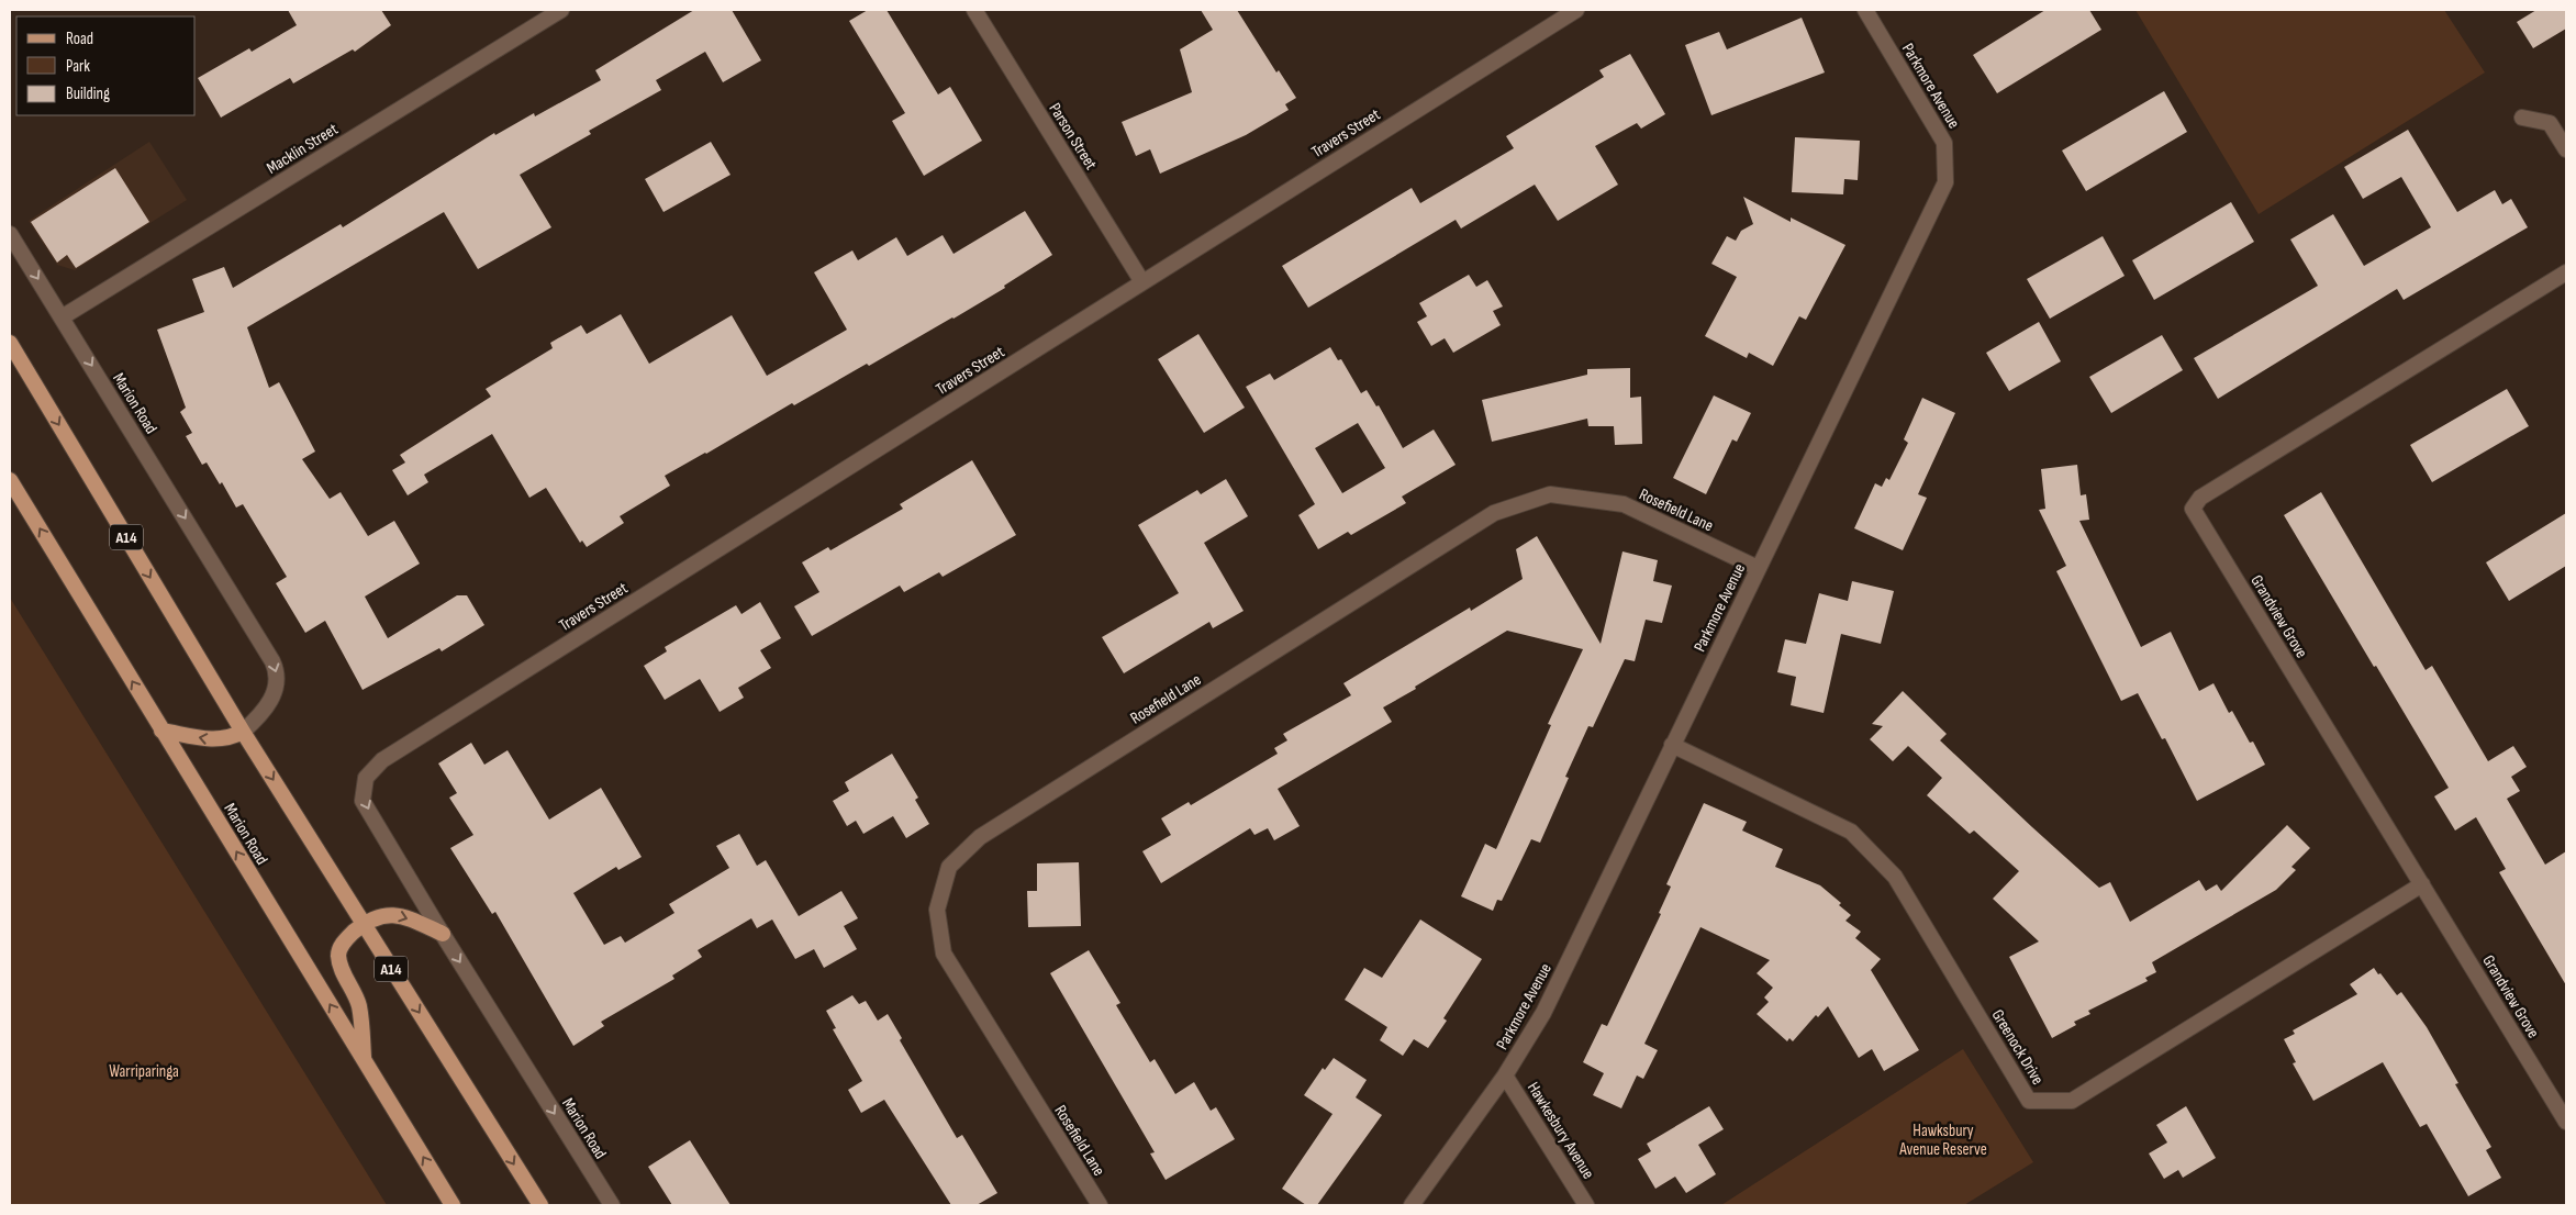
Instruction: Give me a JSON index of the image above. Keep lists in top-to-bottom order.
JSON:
{
  "streets": {
    "main road": ["Marion Road", "A14"],
    "street": [
      "Parkmore Avenue",
      "Travers Street",
      "Parson Street",
      "Macklin Street",
      "Rosefield Lane",
      "Grandview Grove",
      "Greenock Drive",
      "Hawkesbury Avenue"
    ]
  },
  "crossings": [
    ["Parkmore Avenue", "Rosefield Lane"],
    ["Parkmore Avenue", "Greenock Drive"],
    ["Parkmore Avenue", "Hawkesbury Avenue"],
    ["Travers Street", "Parson Street"],
    ["Travers Street", "Marion Road"],
    ["Macklin Street", "Marion Road"],
    ["Marion Road", "A14"],
    ["Grandview Grove", "Greenock Drive"]
  ],
  "parks": ["Warriparinga", "Hawksbury Avenue Reserve"],
  "legend": ["Road", "Park", "Building"]
}
